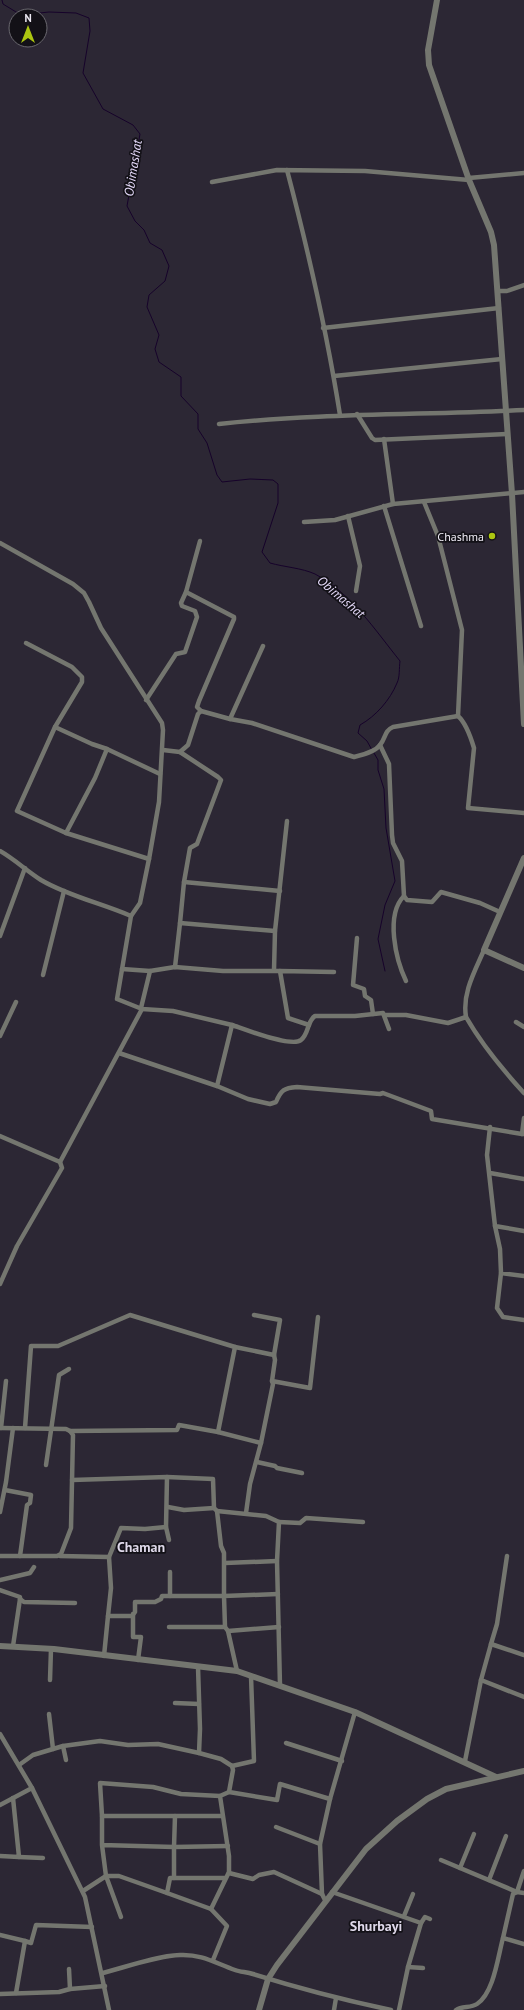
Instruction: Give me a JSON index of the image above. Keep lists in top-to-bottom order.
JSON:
{
  "districts": ["Chaman", "Shurbayi"],
  "water": ["Obimashat"],
  "places": ["Chashma"],
  "north": "top"
}
